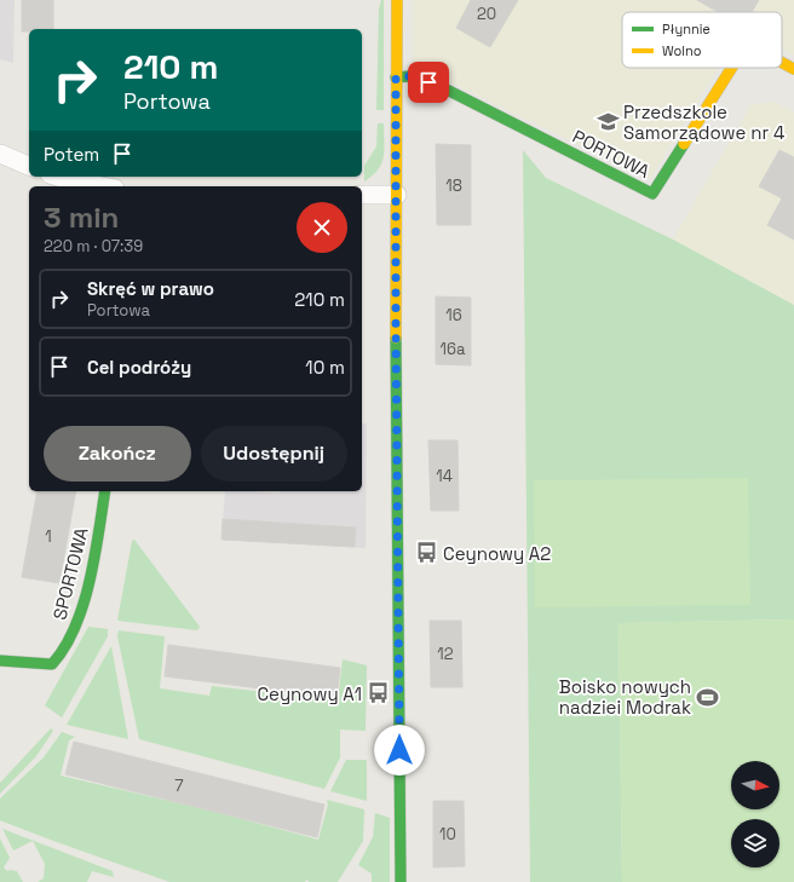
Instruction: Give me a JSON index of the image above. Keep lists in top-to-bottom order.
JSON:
{
  "streets": {
    "street": ["PORTOWA", "SPORTOWA"]
  },
  "places": {
    "school or university": ["Przedszkole Samorządowe nr 4"],
    "bus stop": ["Ceynowy A2", "Ceynowy A1"],
    "sports": ["Boisko nowych nadziei Modrak"]
  },
  "house_numbers": [
    "20",
    "18",
    "16",
    "16a",
    "14",
    "1",
    "12",
    "7",
    "10"
  ],
  "legend": ["Płynnie", "Wolno"],
  "north": "right",
  "page": {
    "turn": ["210 m", "Portowa"],
    "then": "Potem",
    "heading": ["3 min", "220 m · 07:39"],
    "list": [
      {
        "name": "Skręć w prawo",
        "note": "Portowa",
        "value": "210 m"
      },
      {
        "name": "Cel podróży",
        "value": "10 m"
      }
    ],
    "buttons": ["Zakończ", "Udostępnij"]
  }
}
